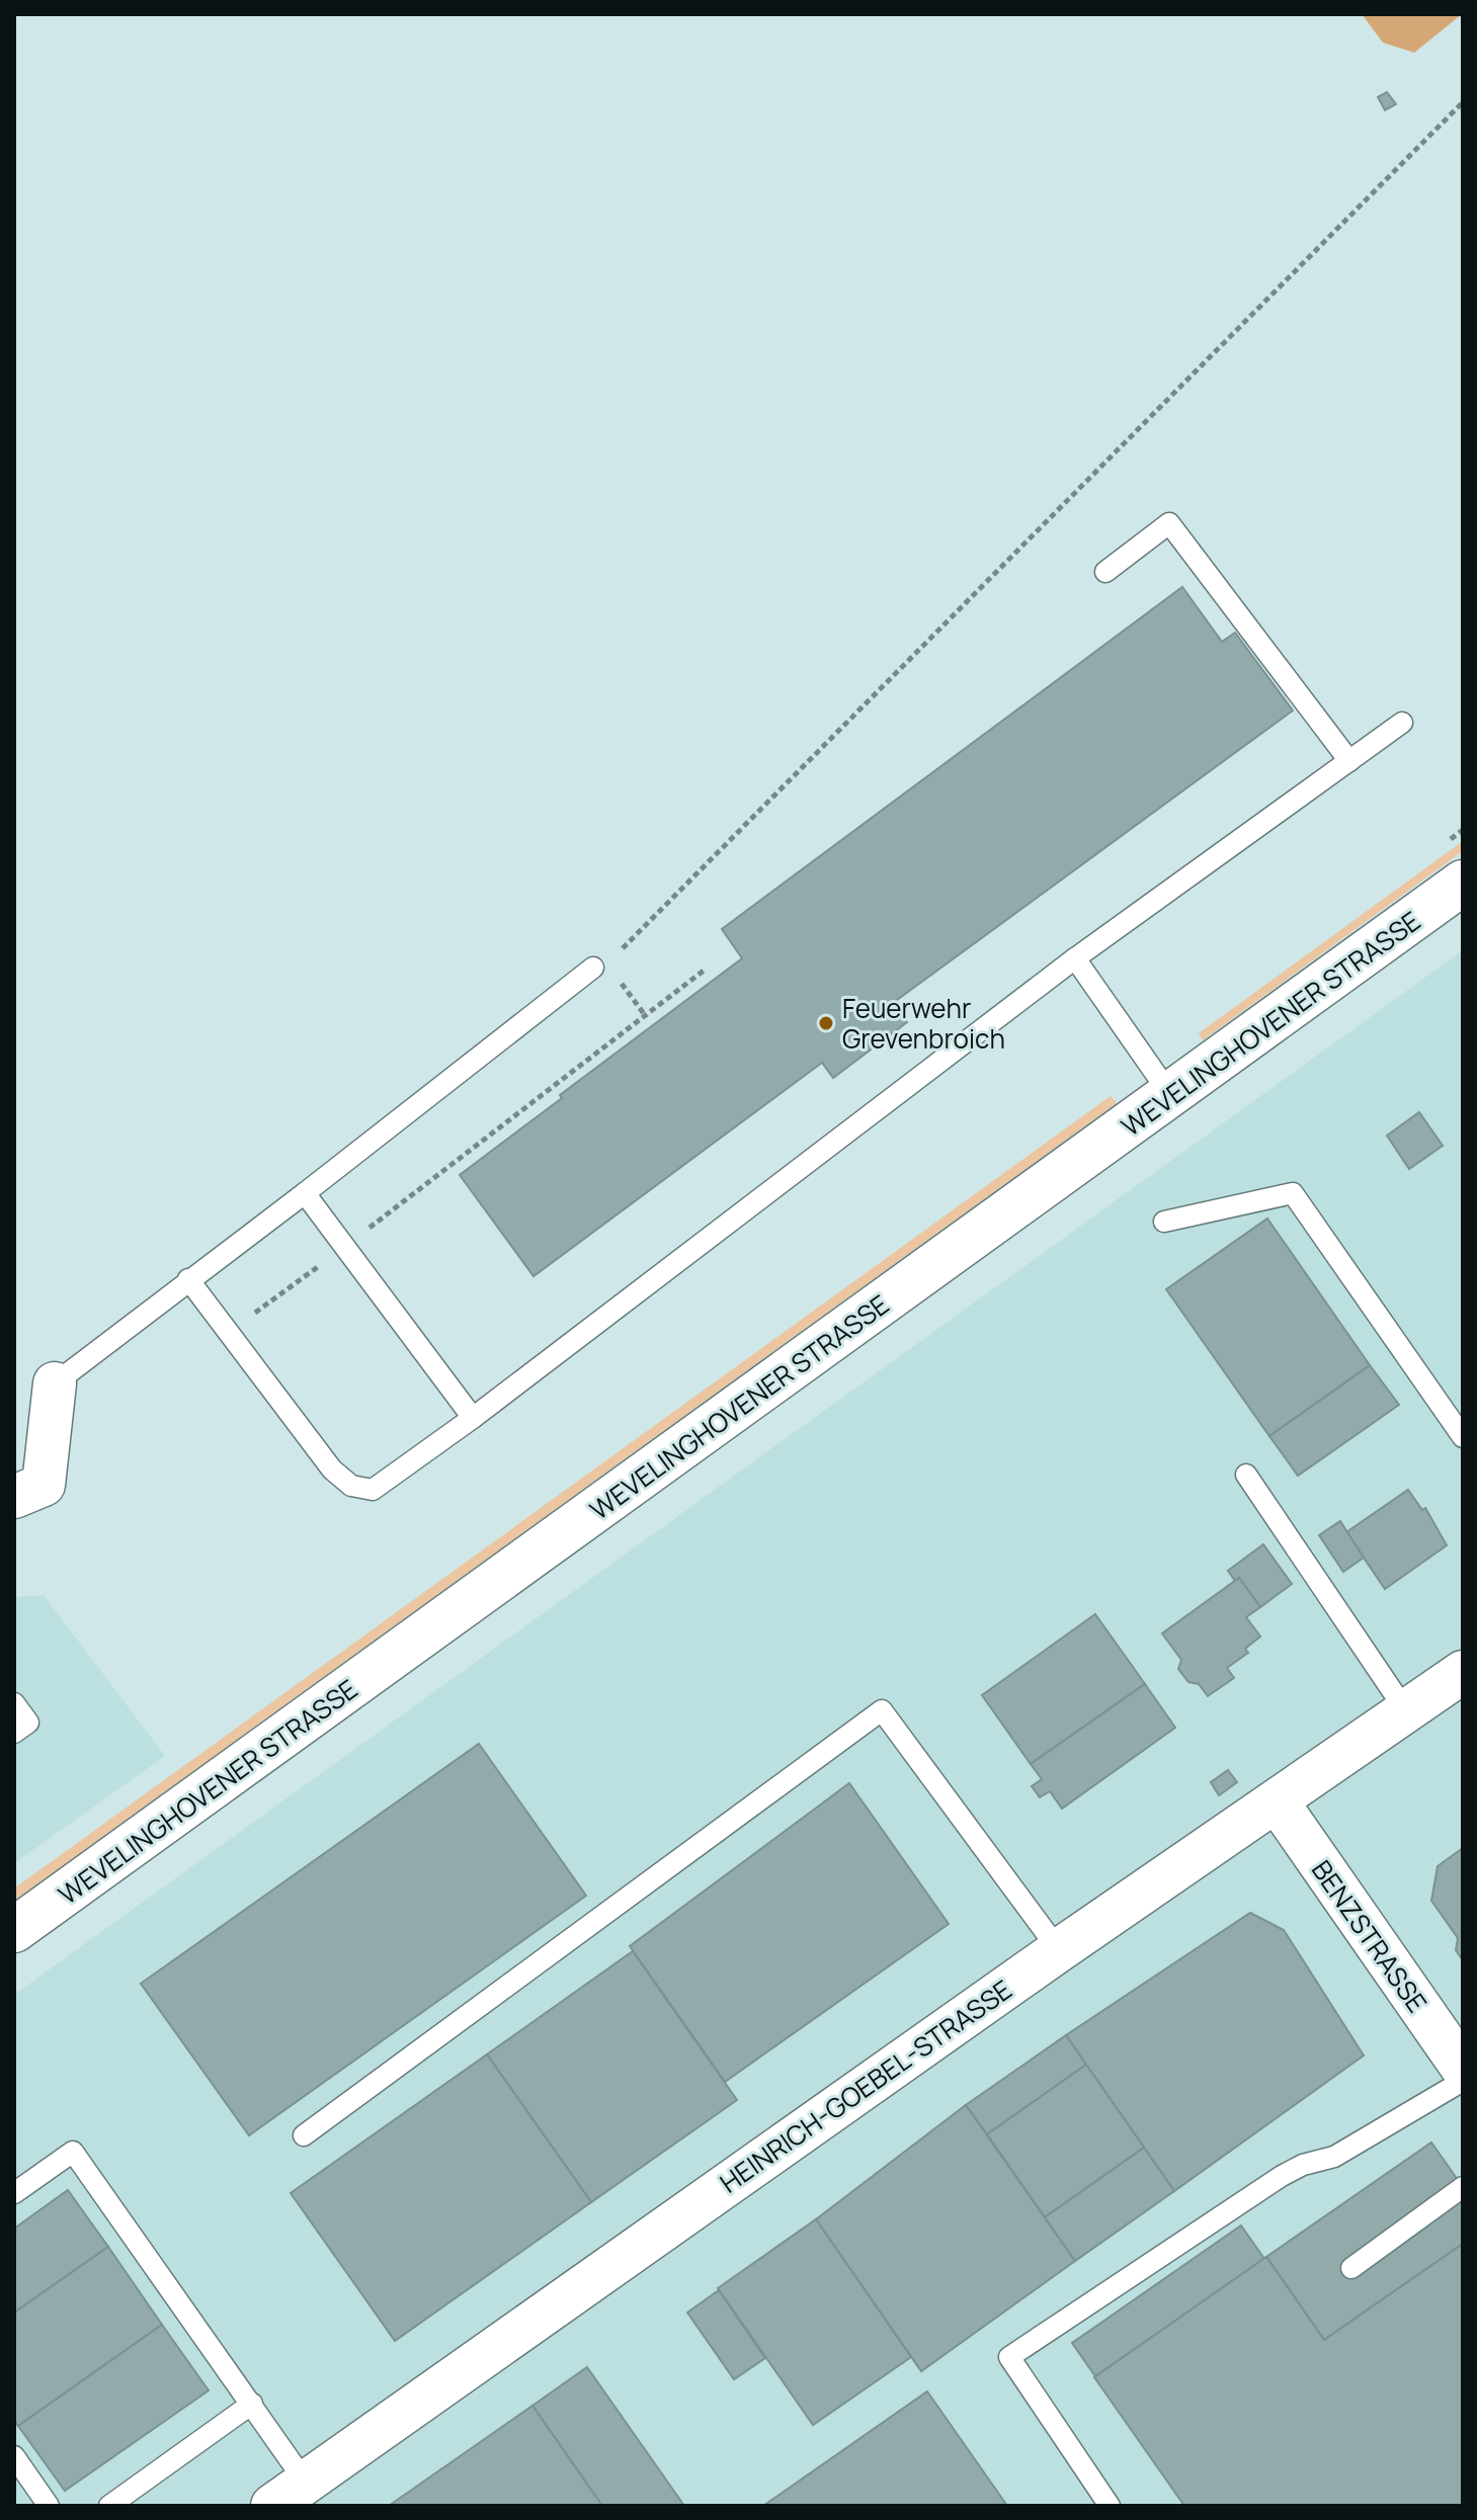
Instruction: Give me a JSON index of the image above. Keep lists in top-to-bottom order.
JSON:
{
  "streets": {
    "street": ["WEVELINGHOVENER STRASSE", "BENZSTRASSE", "HEINRICH-GOEBEL-STRASSE"]
  },
  "crossings": [
    ["BENZSTRASSE", "HEINRICH-GOEBEL-STRASSE"]
  ],
  "places": ["Feuerwehr Grevenbroich"]
}
